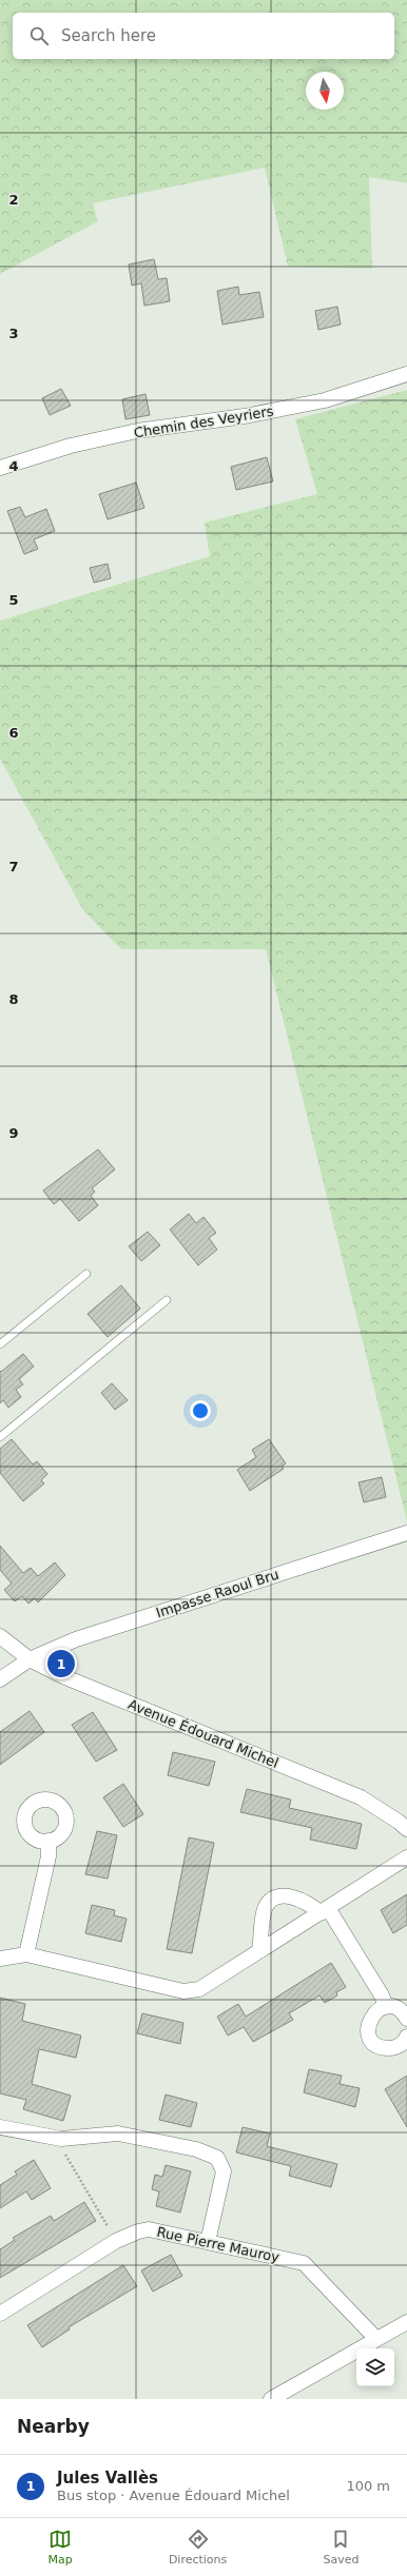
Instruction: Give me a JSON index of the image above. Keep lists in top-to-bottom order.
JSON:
{
  "streets": {
    "street": [
      "Chemin des Veyriers",
      "Impasse Raoul Bru",
      "Avenue Édouard Michel",
      "Rue Pierre Mauroy"
    ]
  },
  "crossings": [
    ["Impasse Raoul Bru", "Avenue Édouard Michel"]
  ],
  "north": "bottom",
  "page": {
    "search": "Search here",
    "pins": "1",
    "heading": "Nearby",
    "list": [
      {
        "mark": "1",
        "name": "Jules Vallès",
        "note": "Bus stop · Avenue Édouard Michel",
        "value": "100 m"
      }
    ],
    "nav": ["Map", "Directions", "Saved"]
  },
  "grid": {
    "rows": [
      "2",
      "3",
      "4",
      "5",
      "6",
      "7",
      "8",
      "9"
    ]
  }
}
